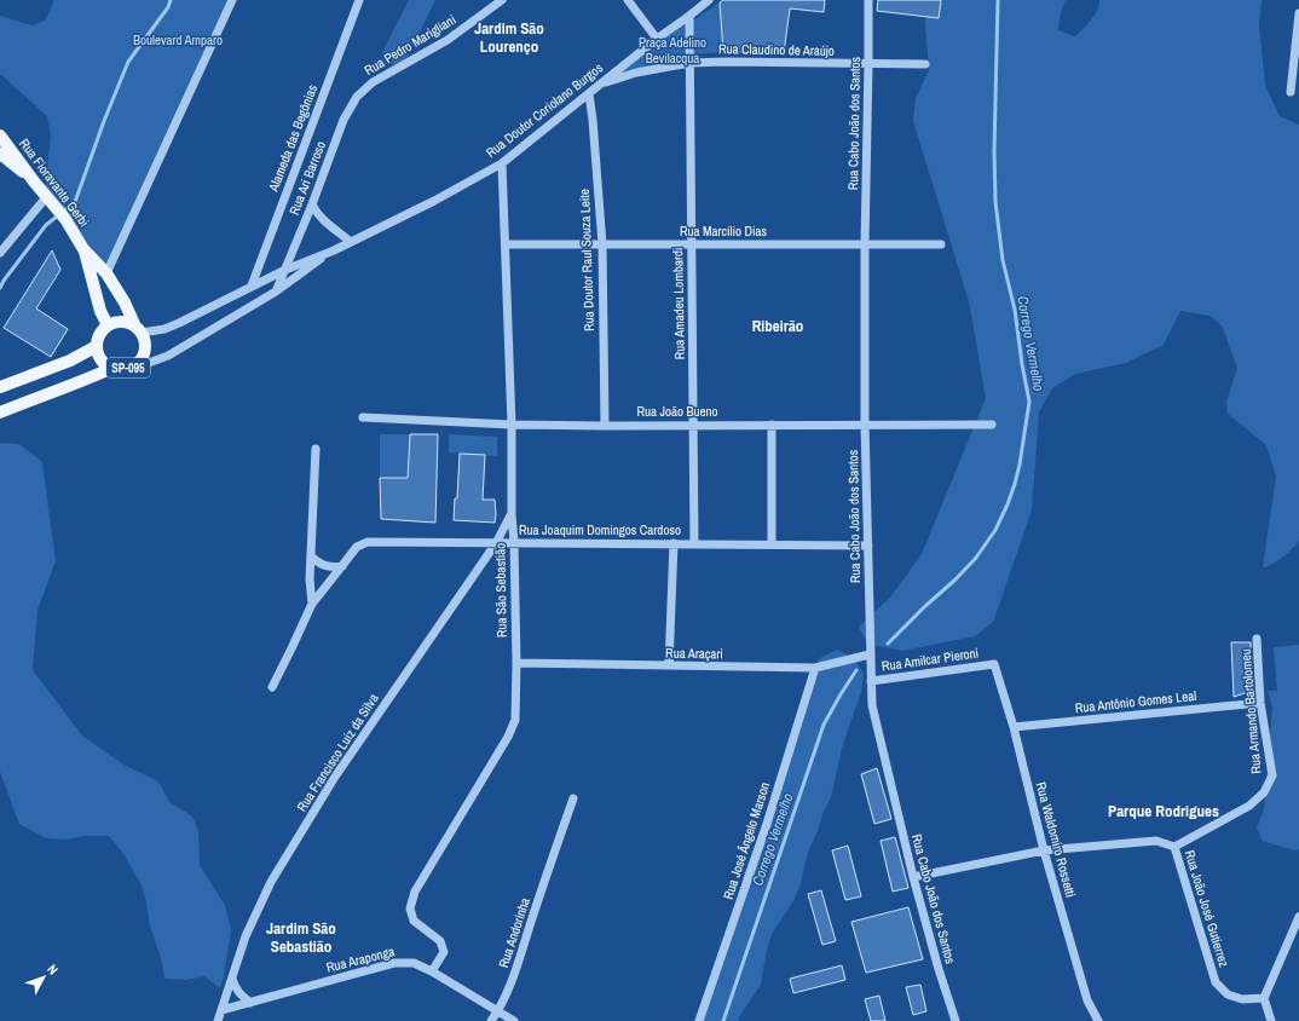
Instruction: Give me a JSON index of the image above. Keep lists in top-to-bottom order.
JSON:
{
  "streets": {
    "main road": ["Rua Fioravante Gerbi", "SP-095"],
    "street": [
      "Rua Pedro Marigliani",
      "Rua Claudino de Araújo",
      "Rua Doutor Coriolano Burgos",
      "Rua Cabo João dos Santos",
      "Alameda das Begônias",
      "Rua Ari Barroso",
      "Rua Marcílio Dias",
      "Rua Doutor Raul Souza Leite",
      "Rua Amadeu Lombardi",
      "Rua João Bueno",
      "Rua Joaquim Domingos Cardoso",
      "Rua São Sebastião",
      "Rua Araçari",
      "Rua Amilcar Pieroni",
      "Rua Antônio Gomes Leal",
      "Rua Armando Bartolomeu",
      "Rua Francisco Luiz da Silva",
      "Rua Waldomiro Rossetti",
      "Rua José Ângelo Marson",
      "Rua João José Gutierrez",
      "Rua Andorinha",
      "Rua Araponga"
    ]
  },
  "crossings": [
    ["Rua Pedro Marigliani", "Rua Ari Barroso"],
    ["Rua Claudino de Araújo", "Rua Doutor Coriolano Burgos"],
    ["Rua Claudino de Araújo", "Rua Cabo João dos Santos"],
    ["Rua Claudino de Araújo", "Rua Amadeu Lombardi"],
    ["Rua Doutor Coriolano Burgos", "Rua Doutor Raul Souza Leite"],
    ["Rua Doutor Coriolano Burgos", "Rua São Sebastião"],
    ["Rua Cabo João dos Santos", "Rua Marcílio Dias"],
    ["Rua Cabo João dos Santos", "Rua João Bueno"],
    ["Rua Cabo João dos Santos", "Rua Joaquim Domingos Cardoso"],
    ["Rua Cabo João dos Santos", "Rua Araçari"],
    ["Rua Cabo João dos Santos", "Rua Amilcar Pieroni"],
    ["Rua Fioravante Gerbi", "SP-095"],
    ["Rua Marcílio Dias", "Rua Doutor Raul Souza Leite"],
    ["Rua Marcílio Dias", "Rua Amadeu Lombardi"],
    ["Rua Marcílio Dias", "Rua São Sebastião"],
    ["Rua Doutor Raul Souza Leite", "Rua João Bueno"],
    ["Rua Amadeu Lombardi", "Rua João Bueno"],
    ["Rua Amadeu Lombardi", "Rua Joaquim Domingos Cardoso"],
    ["Rua João Bueno", "Rua São Sebastião"],
    ["Rua Joaquim Domingos Cardoso", "Rua São Sebastião"],
    ["Rua Joaquim Domingos Cardoso", "Rua Francisco Luiz da Silva"],
    ["Rua São Sebastião", "Rua Araçari"],
    ["Rua São Sebastião", "Rua Francisco Luiz da Silva"],
    ["Rua São Sebastião", "Rua Araponga"],
    ["Rua Araçari", "Rua José Ângelo Marson"],
    ["Rua Amilcar Pieroni", "Rua Waldomiro Rossetti"],
    ["Rua Antônio Gomes Leal", "Rua Armando Bartolomeu"],
    ["Rua Antônio Gomes Leal", "Rua Waldomiro Rossetti"],
    ["Rua Armando Bartolomeu", "Rua João José Gutierrez"],
    ["Rua Francisco Luiz da Silva", "Rua Araponga"],
    ["Rua Andorinha", "Rua Araponga"]
  ],
  "districts": [
    "Jardim São Lourenço",
    "Ribeirão",
    "Parque Rodrigues",
    "Jardim São Sebastião"
  ],
  "water": ["Corrego Vermelho"],
  "parks": ["Boulevard Amparo", "Praça Adelino Bevilacqua"],
  "north": "top right"
}
